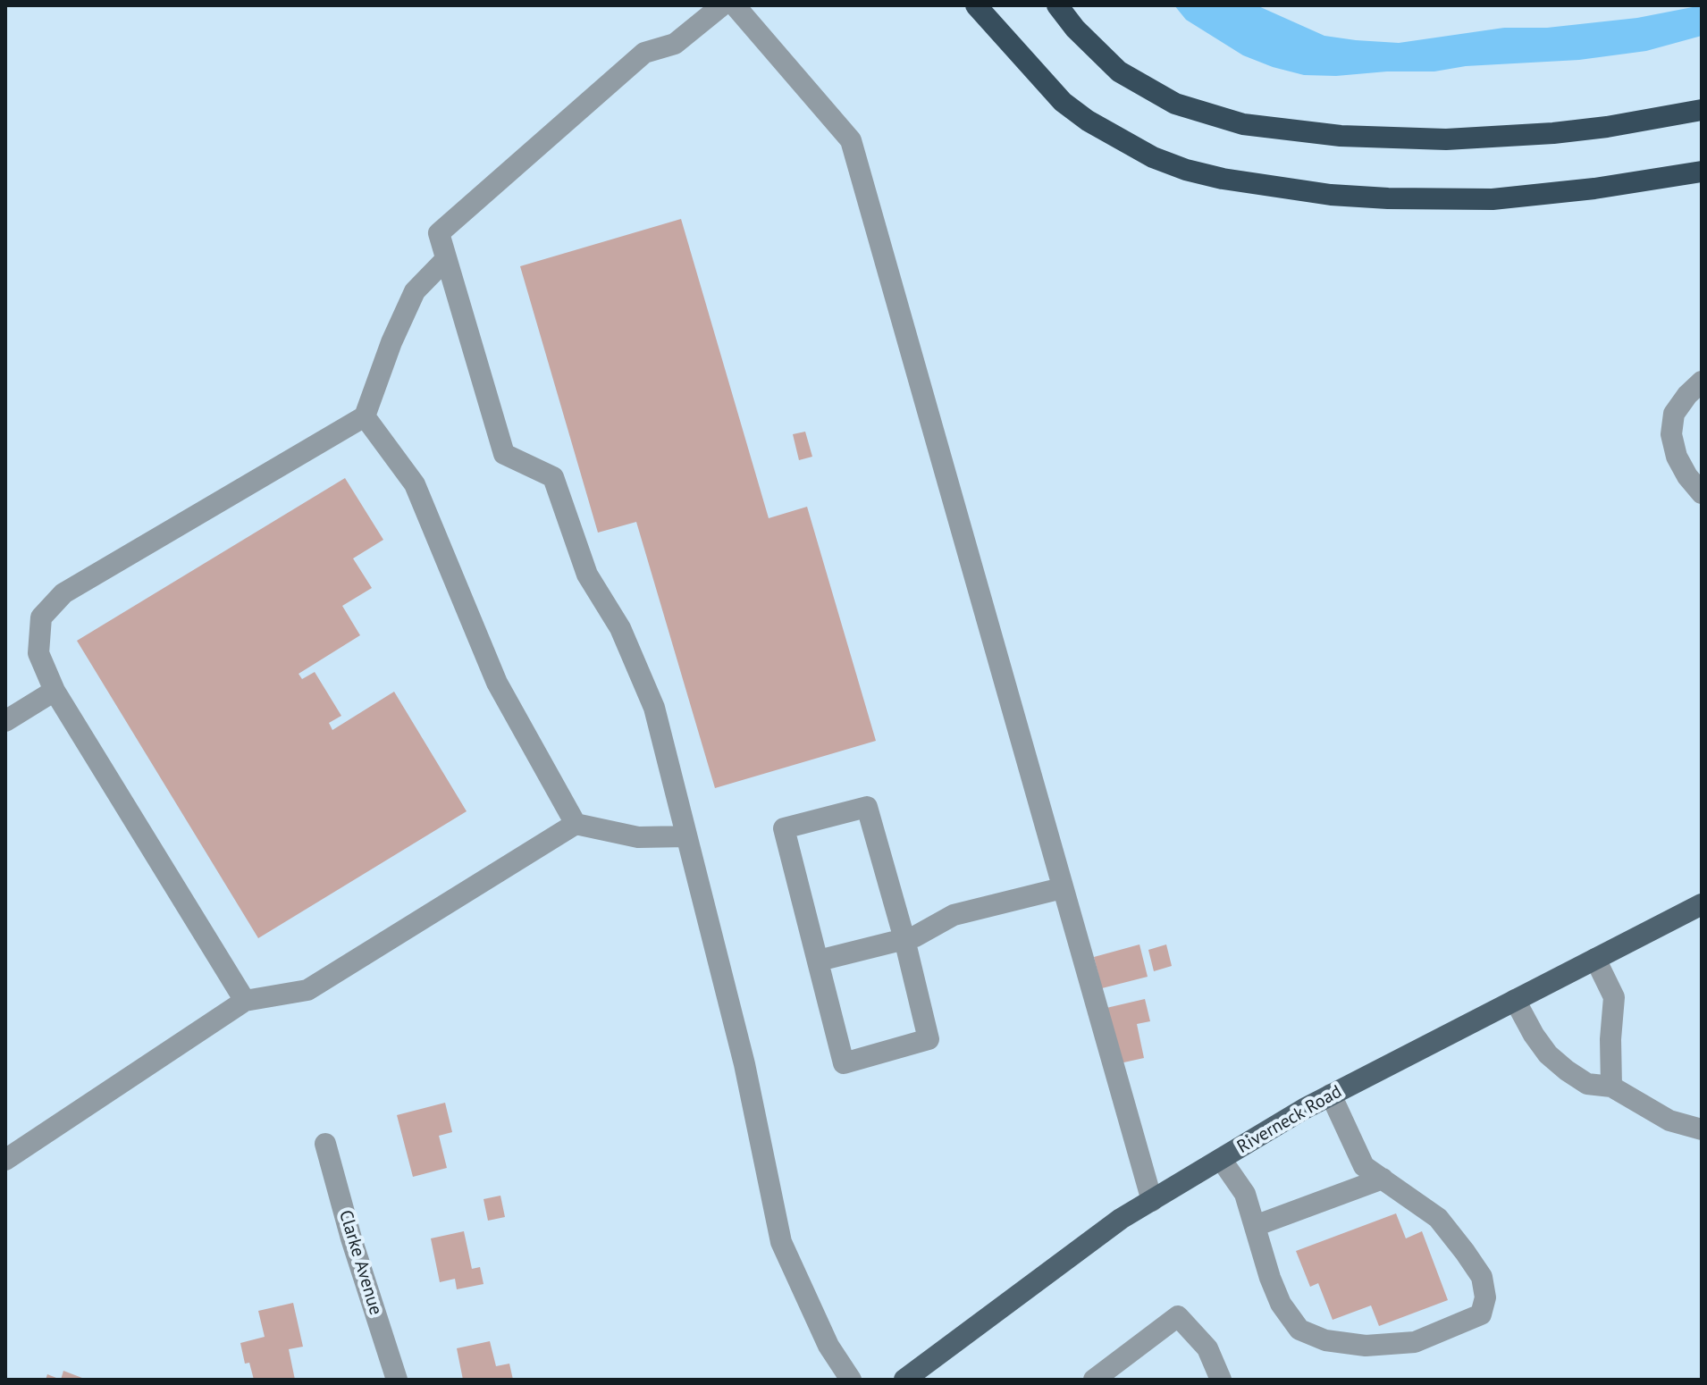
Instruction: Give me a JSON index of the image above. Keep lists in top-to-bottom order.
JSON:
{
  "streets": {
    "main road": ["Riverneck Road"],
    "street": ["Clarke Avenue"]
  }
}
